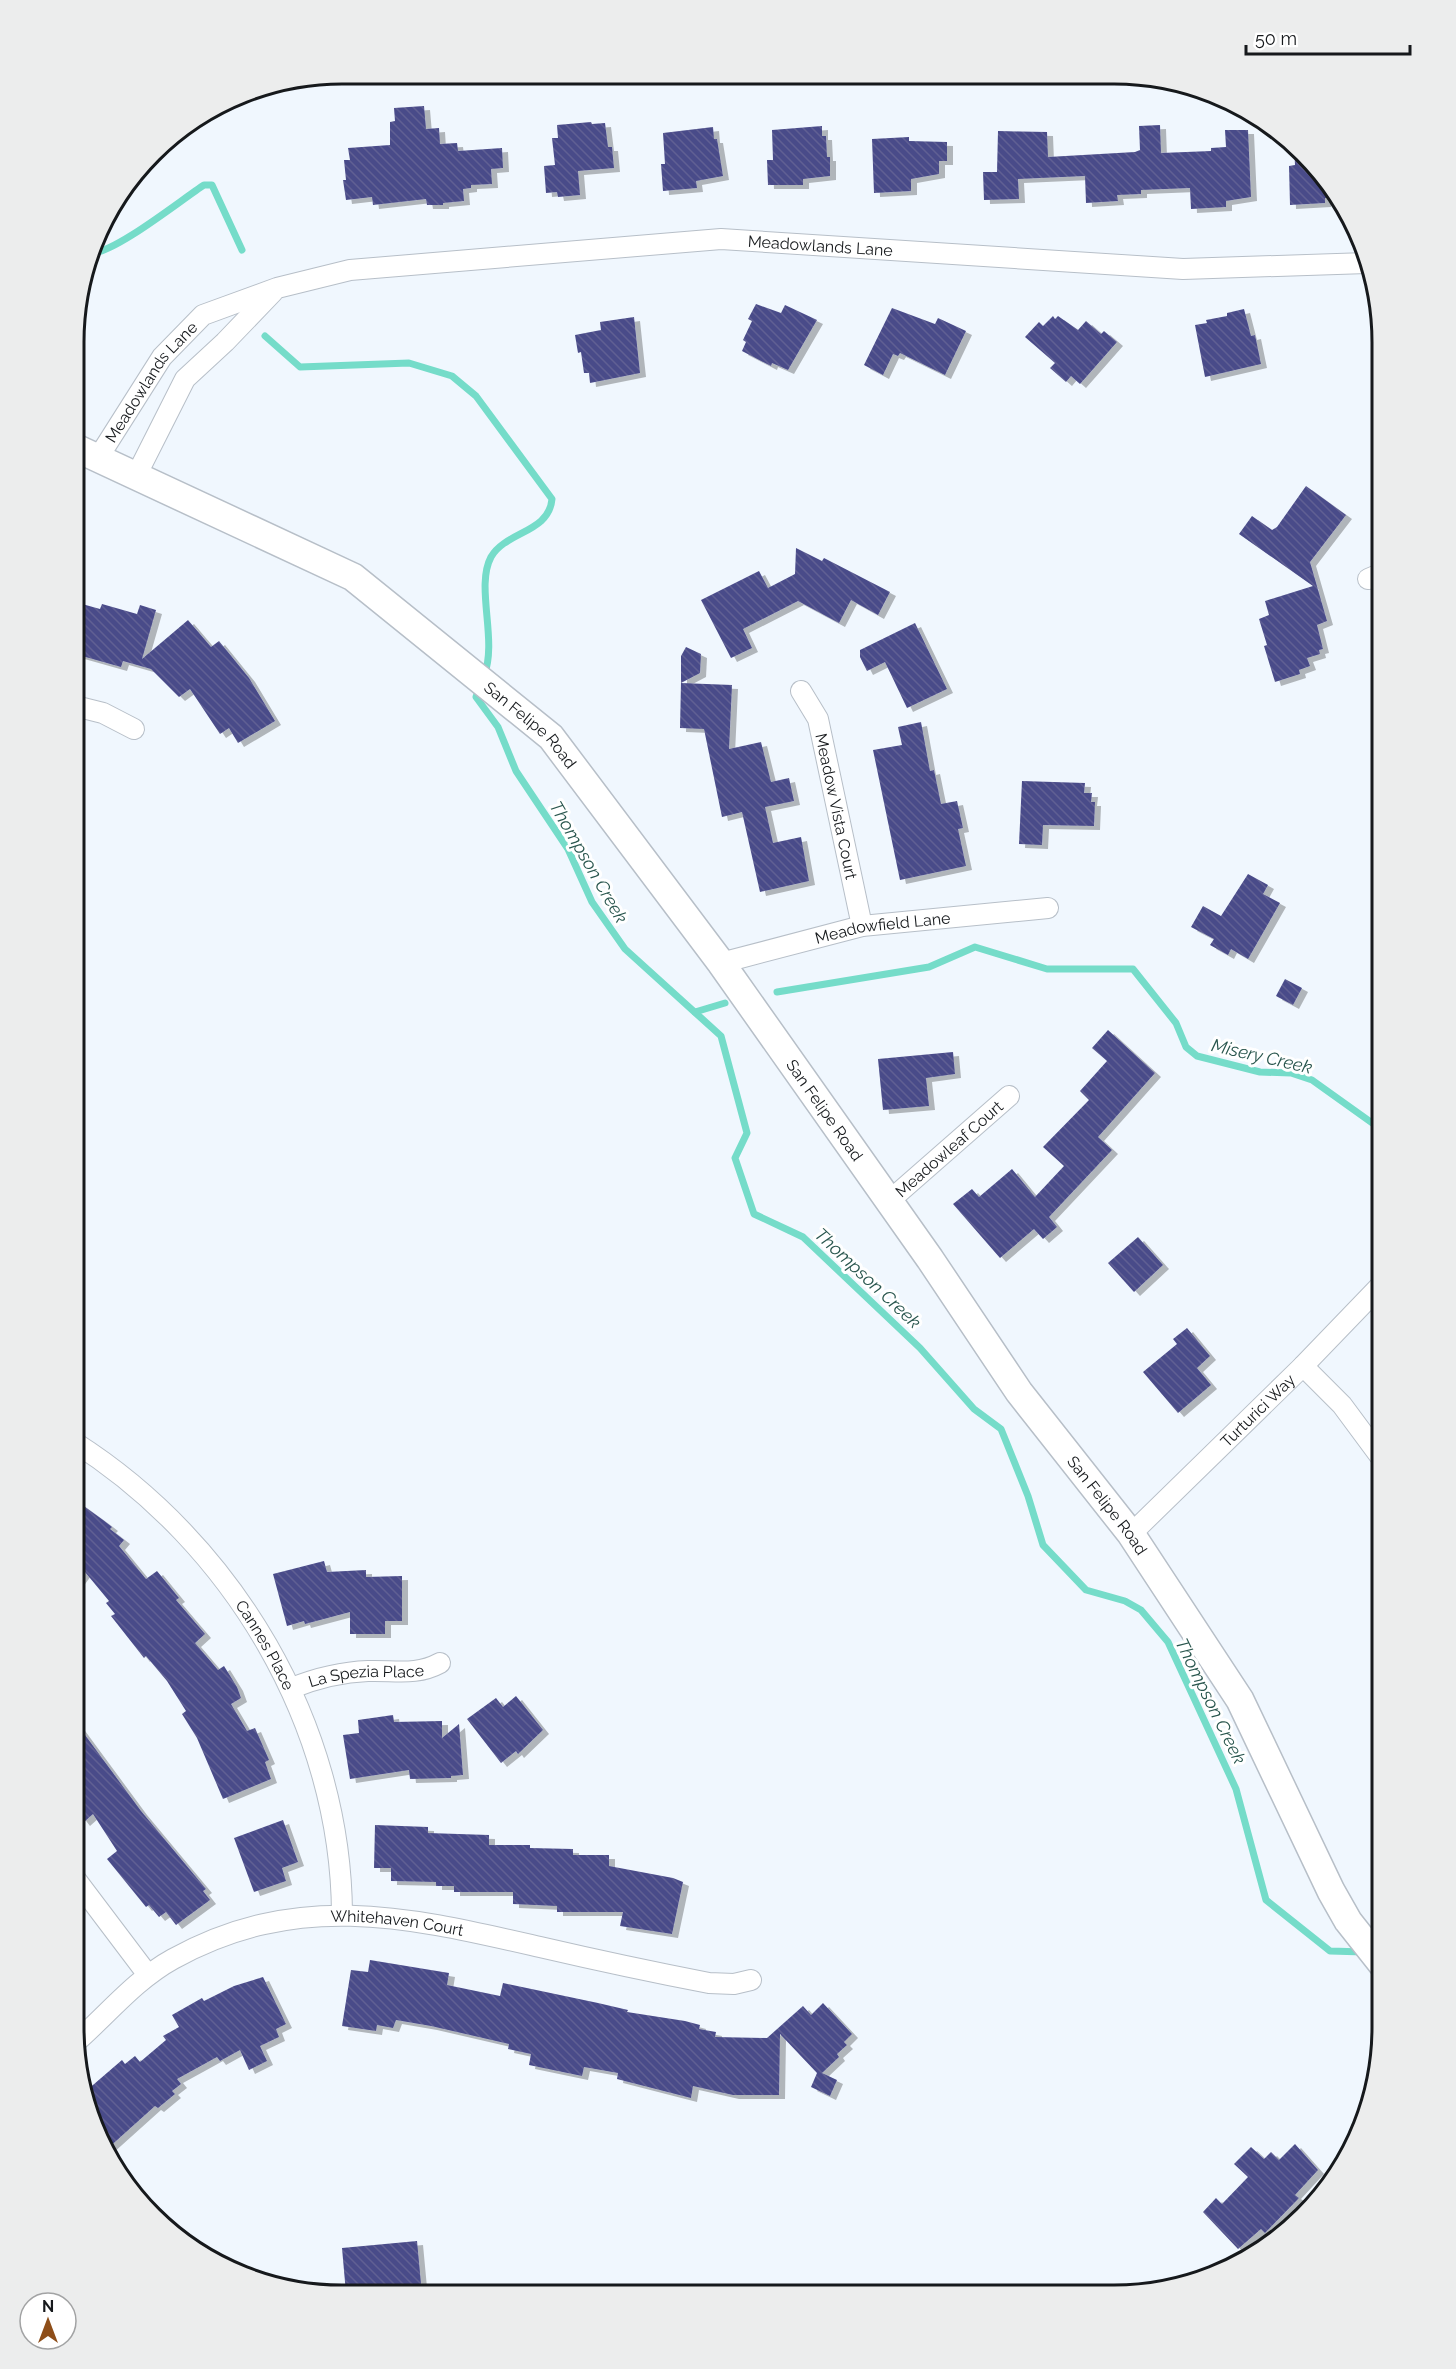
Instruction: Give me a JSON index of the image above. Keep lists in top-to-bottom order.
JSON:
{
  "streets": {
    "street": [
      "Meadowlands Lane",
      "San Felipe Road",
      "Meadow Vista Court",
      "Meadowfield Lane",
      "Meadowleaf Court",
      "Turturici Way",
      "Cannes Place",
      "La Spezia Place",
      "Whitehaven Court"
    ]
  },
  "crossings": [
    ["Meadowlands Lane", "San Felipe Road"],
    ["San Felipe Road", "Meadowfield Lane"],
    ["San Felipe Road", "Meadowleaf Court"],
    ["San Felipe Road", "Turturici Way"],
    ["Meadow Vista Court", "Meadowfield Lane"],
    ["Cannes Place", "La Spezia Place"],
    ["Cannes Place", "Whitehaven Court"]
  ],
  "water": ["Thompson Creek", "Misery Creek"],
  "scale_bar": "50 m",
  "north": "top"
}
